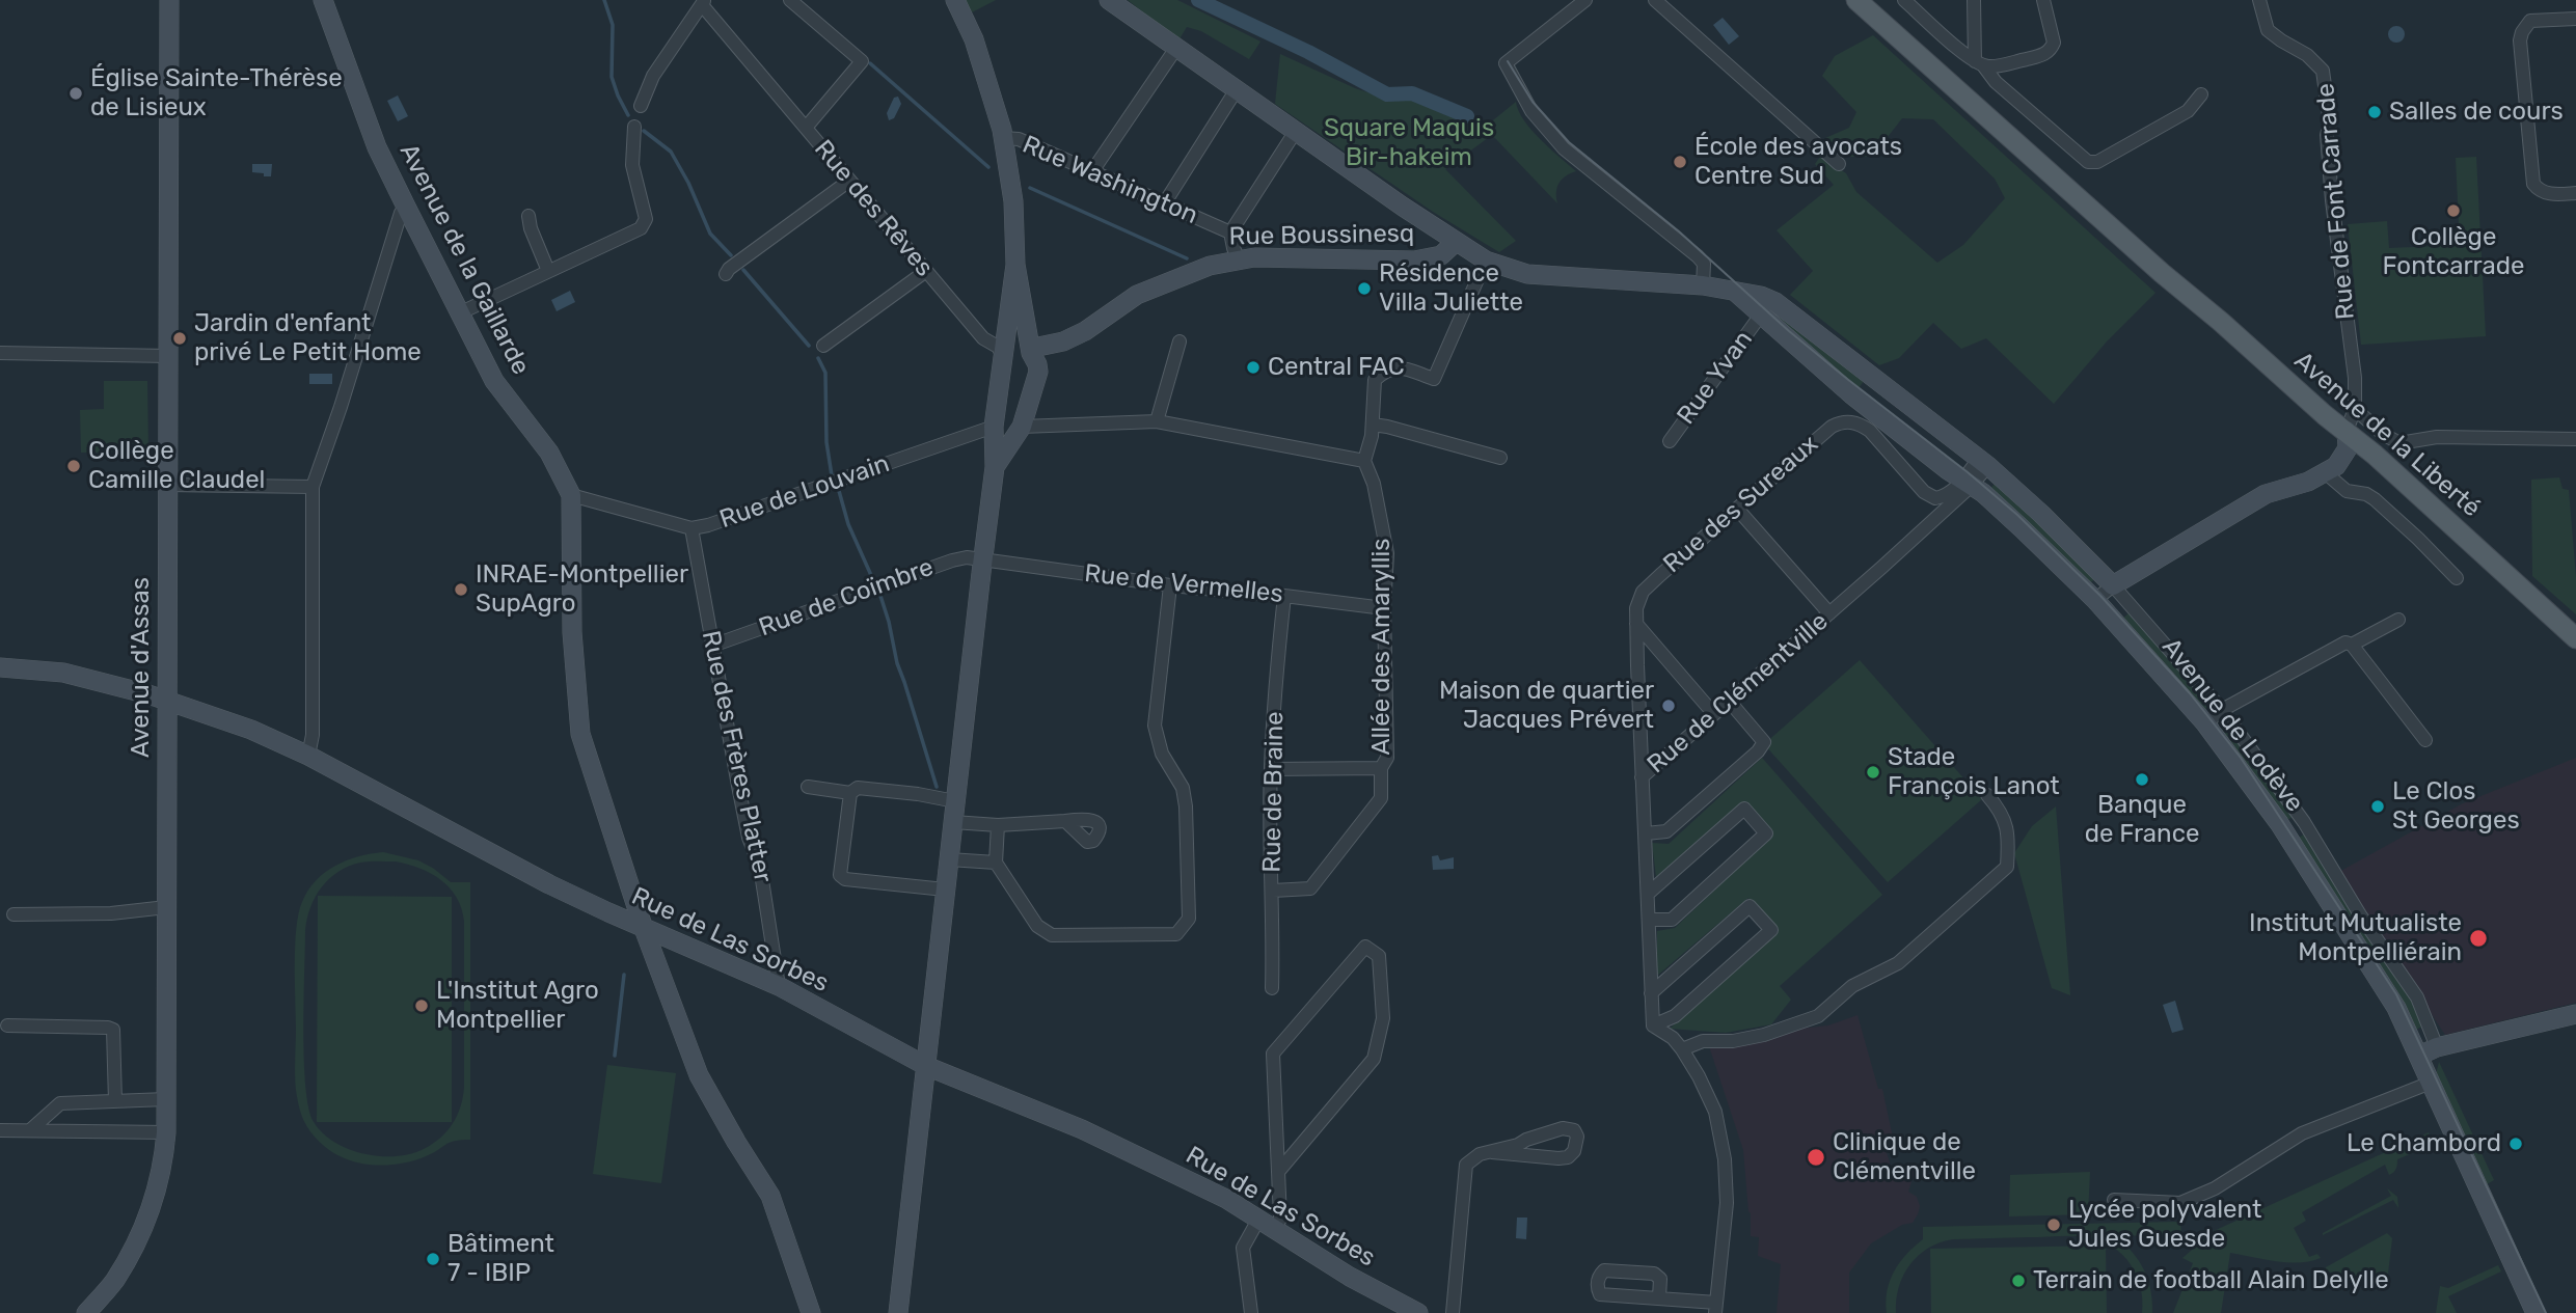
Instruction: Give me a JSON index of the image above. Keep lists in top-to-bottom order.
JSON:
{
  "streets": {
    "main road": ["Avenue de la Liberté"],
    "street": [
      "Rue Washington",
      "Rue de Font Carrade",
      "Rue des Rêves",
      "Rue Boussinesq",
      "Avenue de la Gaillarde",
      "Rue Yvan",
      "Rue de Louvain",
      "Rue des Sureaux",
      "Rue de Vermelles",
      "Rue de Coïmbre",
      "Allée des Amaryllis",
      "Avenue d'Assas",
      "Rue de Clémentville",
      "Avenue de Lodève",
      "Rue des Frères Platter",
      "Rue de Braine",
      "Rue de Las Sorbes"
    ]
  },
  "crossings": [
    ["Rue Washington", "Rue Boussinesq"],
    ["Rue de Font Carrade", "Avenue de la Liberté"],
    ["Rue des Rêves", "Rue Boussinesq"],
    ["Rue Boussinesq", "Avenue de Lodève"],
    ["Avenue de la Gaillarde", "Rue de Louvain"],
    ["Avenue de la Gaillarde", "Rue de Las Sorbes"],
    ["Rue Yvan", "Avenue de Lodève"],
    ["Rue de Louvain", "Rue des Frères Platter"],
    ["Rue des Sureaux", "Rue de Clémentville"],
    ["Rue des Sureaux", "Avenue de Lodève"],
    ["Rue de Vermelles", "Rue de Coïmbre"],
    ["Rue de Vermelles", "Allée des Amaryllis"],
    ["Rue de Vermelles", "Rue de Braine"],
    ["Rue de Coïmbre", "Rue des Frères Platter"],
    ["Allée des Amaryllis", "Rue de Braine"],
    ["Avenue d'Assas", "Rue de Las Sorbes"],
    ["Rue de Clémentville", "Avenue de Lodève"],
    ["Rue des Frères Platter", "Rue de Las Sorbes"]
  ],
  "parks": ["Square Maquis Bir-hakeim"],
  "places": [
    "Église Sainte-Thérèse de Lisieux",
    "Salles de cours",
    "École des avocats Centre Sud",
    "Collège Fontcarrade",
    "Résidence Villa Juliette",
    "Jardin d'enfant privé Le Petit Home",
    "Central FAC",
    "Collège Camille Claudel",
    "INRAE-Montpellier SupAgro",
    "Maison de quartier Jacques Prévert",
    "Stade François Lanot",
    "Banque de France",
    "Le Clos St Georges",
    "Institut Mutualiste Montpelliérain",
    "L'Institut Agro Montpellier",
    "Le Chambord",
    "Clinique de Clémentville",
    "Lycée polyvalent Jules Guesde",
    "Bâtiment 7 - IBIP",
    "Terrain de football Alain Delylle"
  ]
}
